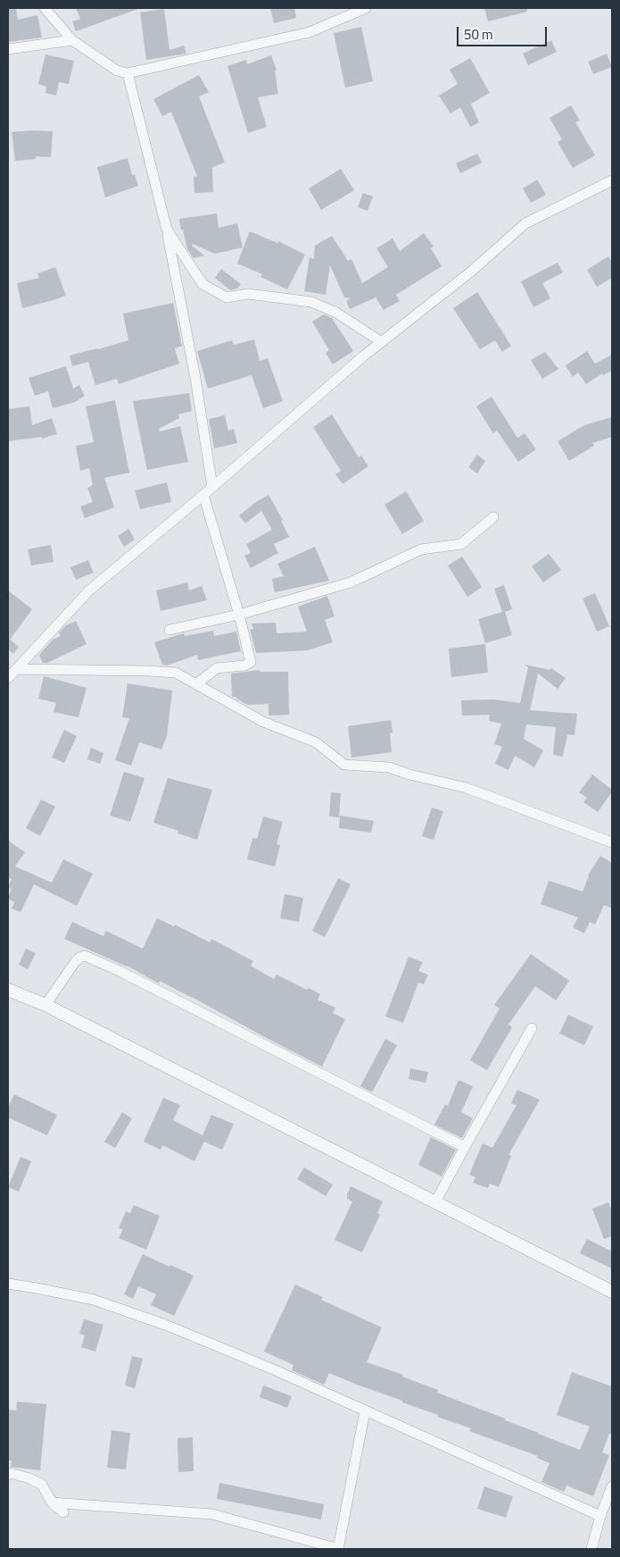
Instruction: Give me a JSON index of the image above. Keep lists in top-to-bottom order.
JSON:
{
  "scale_bar": "50 m"
}
